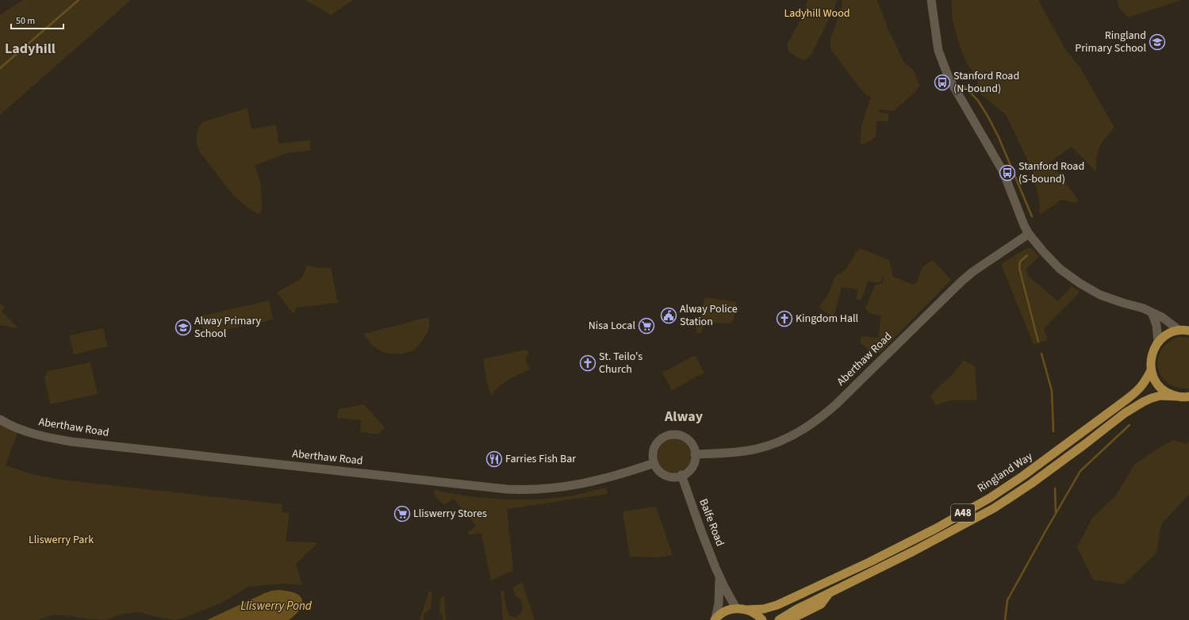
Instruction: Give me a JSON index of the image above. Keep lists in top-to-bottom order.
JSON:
{
  "streets": {
    "main road": ["Ringland Way", "A48", "Balfe Road"],
    "street": ["Aberthaw Road"]
  },
  "crossings": [
    ["Aberthaw Road", "Balfe Road"],
    ["Ringland Way", "Balfe Road"]
  ],
  "districts": ["Ladyhill", "Alway"],
  "water": ["Lliswerry Pond"],
  "parks": ["Ladyhill Wood", "Lliswerry Park"],
  "places": {
    "school or university": ["Ringland Primary School", "Alway Primary School"],
    "bus stop": ["Stanford Road (N-bound)", "Stanford Road (S-bound)"],
    "public building": ["Alway Police Station"],
    "church": ["Kingdom Hall", "St. Teilo's Church"],
    "supermarket": ["Nisa Local", "Lliswerry Stores"],
    "restaurant": ["Farries Fish Bar"]
  },
  "scale_bar": "50 m"
}
